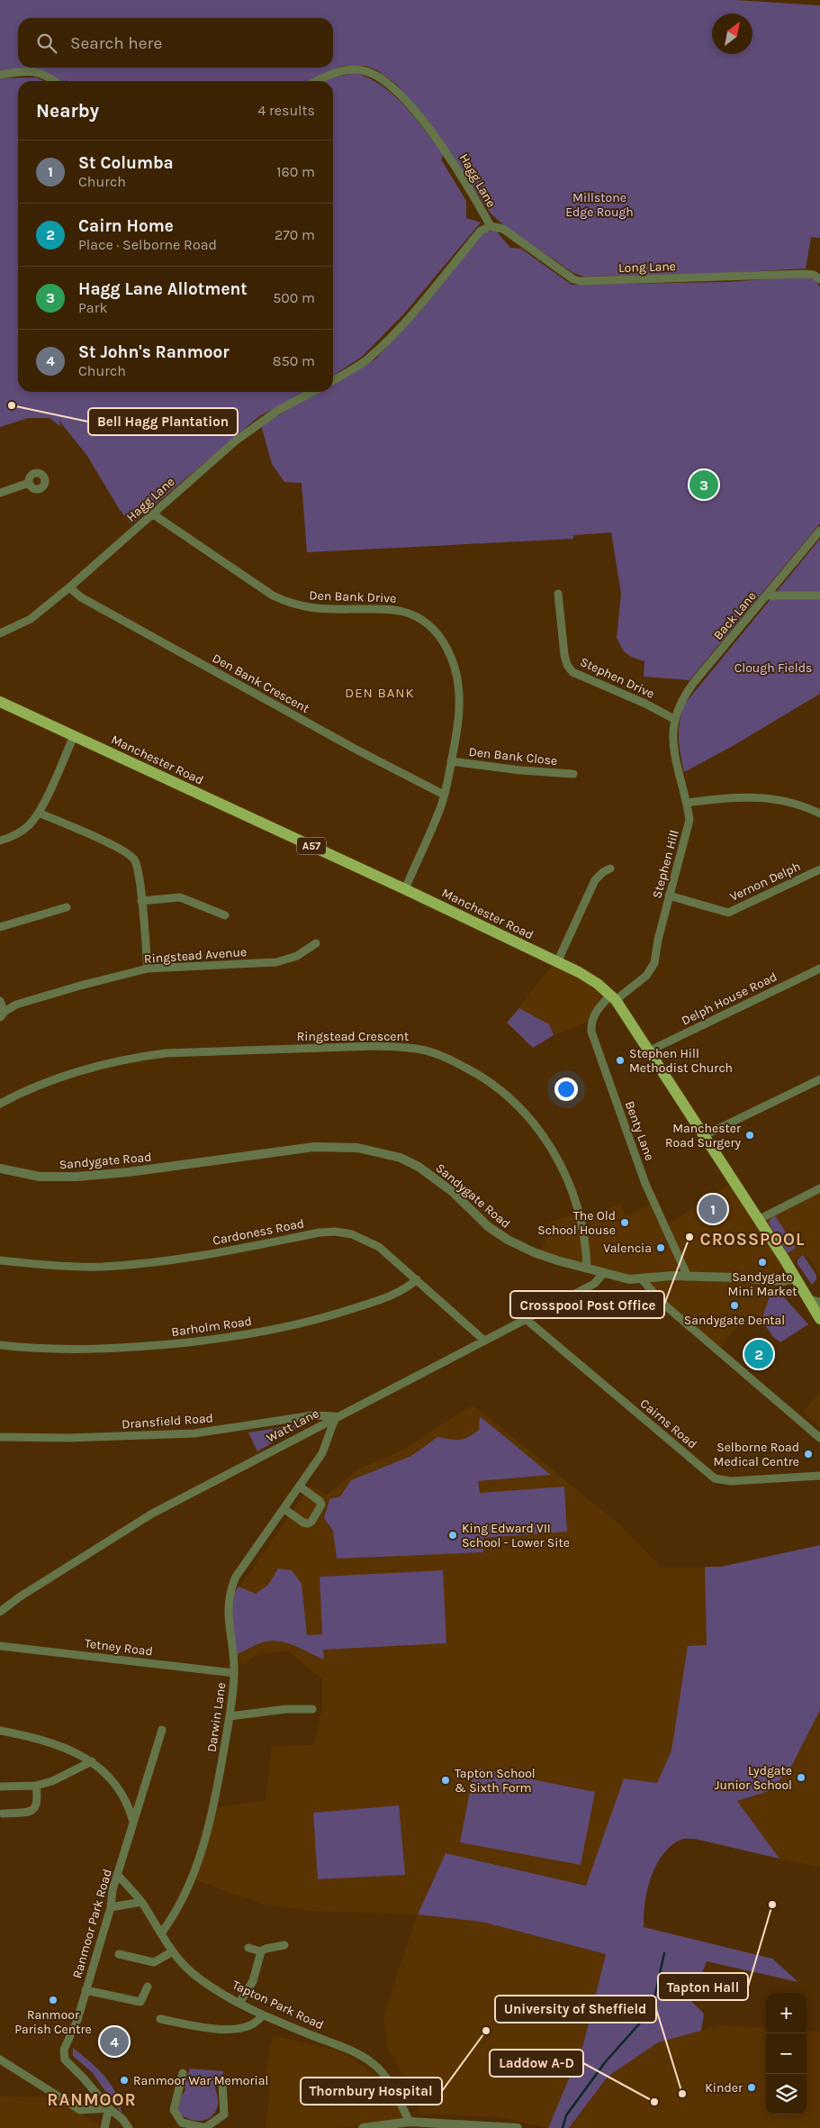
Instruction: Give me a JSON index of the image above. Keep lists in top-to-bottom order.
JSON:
{
  "streets": {
    "main road": ["Manchester Road", "A57"],
    "street": [
      "Hagg Lane",
      "Long Lane",
      "Den Bank Drive",
      "Back Lane",
      "Stephen Drive",
      "Den Bank Crescent",
      "Den Bank Close",
      "Stephen Hill",
      "Vernon Delph",
      "Ringstead Avenue",
      "Delph House Road",
      "Ringstead Crescent",
      "Benty Lane",
      "Sandygate Road",
      "Cardoness Road",
      "Barholm Road",
      "Dransfield Road",
      "Cairns Road",
      "Watt Lane",
      "Tetney Road",
      "Darwin Lane",
      "Ranmoor Park Road",
      "Tapton Park Road"
    ]
  },
  "crossings": [
    ["Hagg Lane", "Long Lane"],
    ["Hagg Lane", "Den Bank Drive"],
    ["Hagg Lane", "Den Bank Crescent"],
    ["Den Bank Drive", "Den Bank Crescent"],
    ["Den Bank Drive", "Den Bank Close"],
    ["Den Bank Drive", "Manchester Road"],
    ["Back Lane", "Stephen Drive"],
    ["Back Lane", "Stephen Hill"],
    ["Stephen Drive", "Stephen Hill"],
    ["Manchester Road", "Stephen Hill"],
    ["Manchester Road", "Delph House Road"],
    ["Manchester Road", "Benty Lane"],
    ["Manchester Road", "Sandygate Road"],
    ["Stephen Hill", "Vernon Delph"],
    ["Stephen Hill", "Benty Lane"],
    ["Ringstead Crescent", "Sandygate Road"],
    ["Benty Lane", "Sandygate Road"],
    ["Sandygate Road", "Watt Lane"],
    ["Cardoness Road", "Barholm Road"],
    ["Cardoness Road", "Watt Lane"],
    ["Dransfield Road", "Watt Lane"],
    ["Dransfield Road", "Darwin Lane"],
    ["Cairns Road", "Watt Lane"],
    ["Watt Lane", "Darwin Lane"],
    ["Tetney Road", "Darwin Lane"],
    ["Darwin Lane", "Tapton Park Road"],
    ["Ranmoor Park Road", "Tapton Park Road"]
  ],
  "districts": ["DEN BANK", "CROSSPOOL", "RANMOOR"],
  "parks": ["Millstone Edge Rough", "Clough Fields"],
  "places": [
    "Bell Hagg Plantation",
    "Stephen Hill Methodist Church",
    "Manchester Road Surgery",
    "The Old School House",
    "Crosspool Post Office",
    "Valencia",
    "Sandygate Mini Market",
    "Sandygate Dental",
    "Selborne Road Medical Centre",
    "King Edward VII School - Lower Site",
    "Lydgate Junior School",
    "Tapton School & Sixth Form",
    "Tapton Hall",
    "Ranmoor Parish Centre",
    "Thornbury Hospital",
    "Ranmoor War Memorial",
    "Kinder",
    "University of Sheffield",
    "Laddow A-D"
  ],
  "north": "top right",
  "page": {
    "search": "Search here",
    "heading": ["Nearby", "4 results"],
    "list": [
      {
        "mark": "1",
        "name": "St Columba",
        "note": "Church",
        "value": "160 m"
      },
      {
        "mark": "2",
        "name": "Cairn Home",
        "note": "Place · Selborne Road",
        "value": "270 m"
      },
      {
        "mark": "3",
        "name": "Hagg Lane Allotment",
        "note": "Park",
        "value": "500 m"
      },
      {
        "mark": "4",
        "name": "St John's Ranmoor",
        "note": "Church",
        "value": "850 m"
      }
    ],
    "pins": [
      "3",
      "1",
      "2",
      "4"
    ],
    "map_buttons": ["+", "−"]
  }
}
